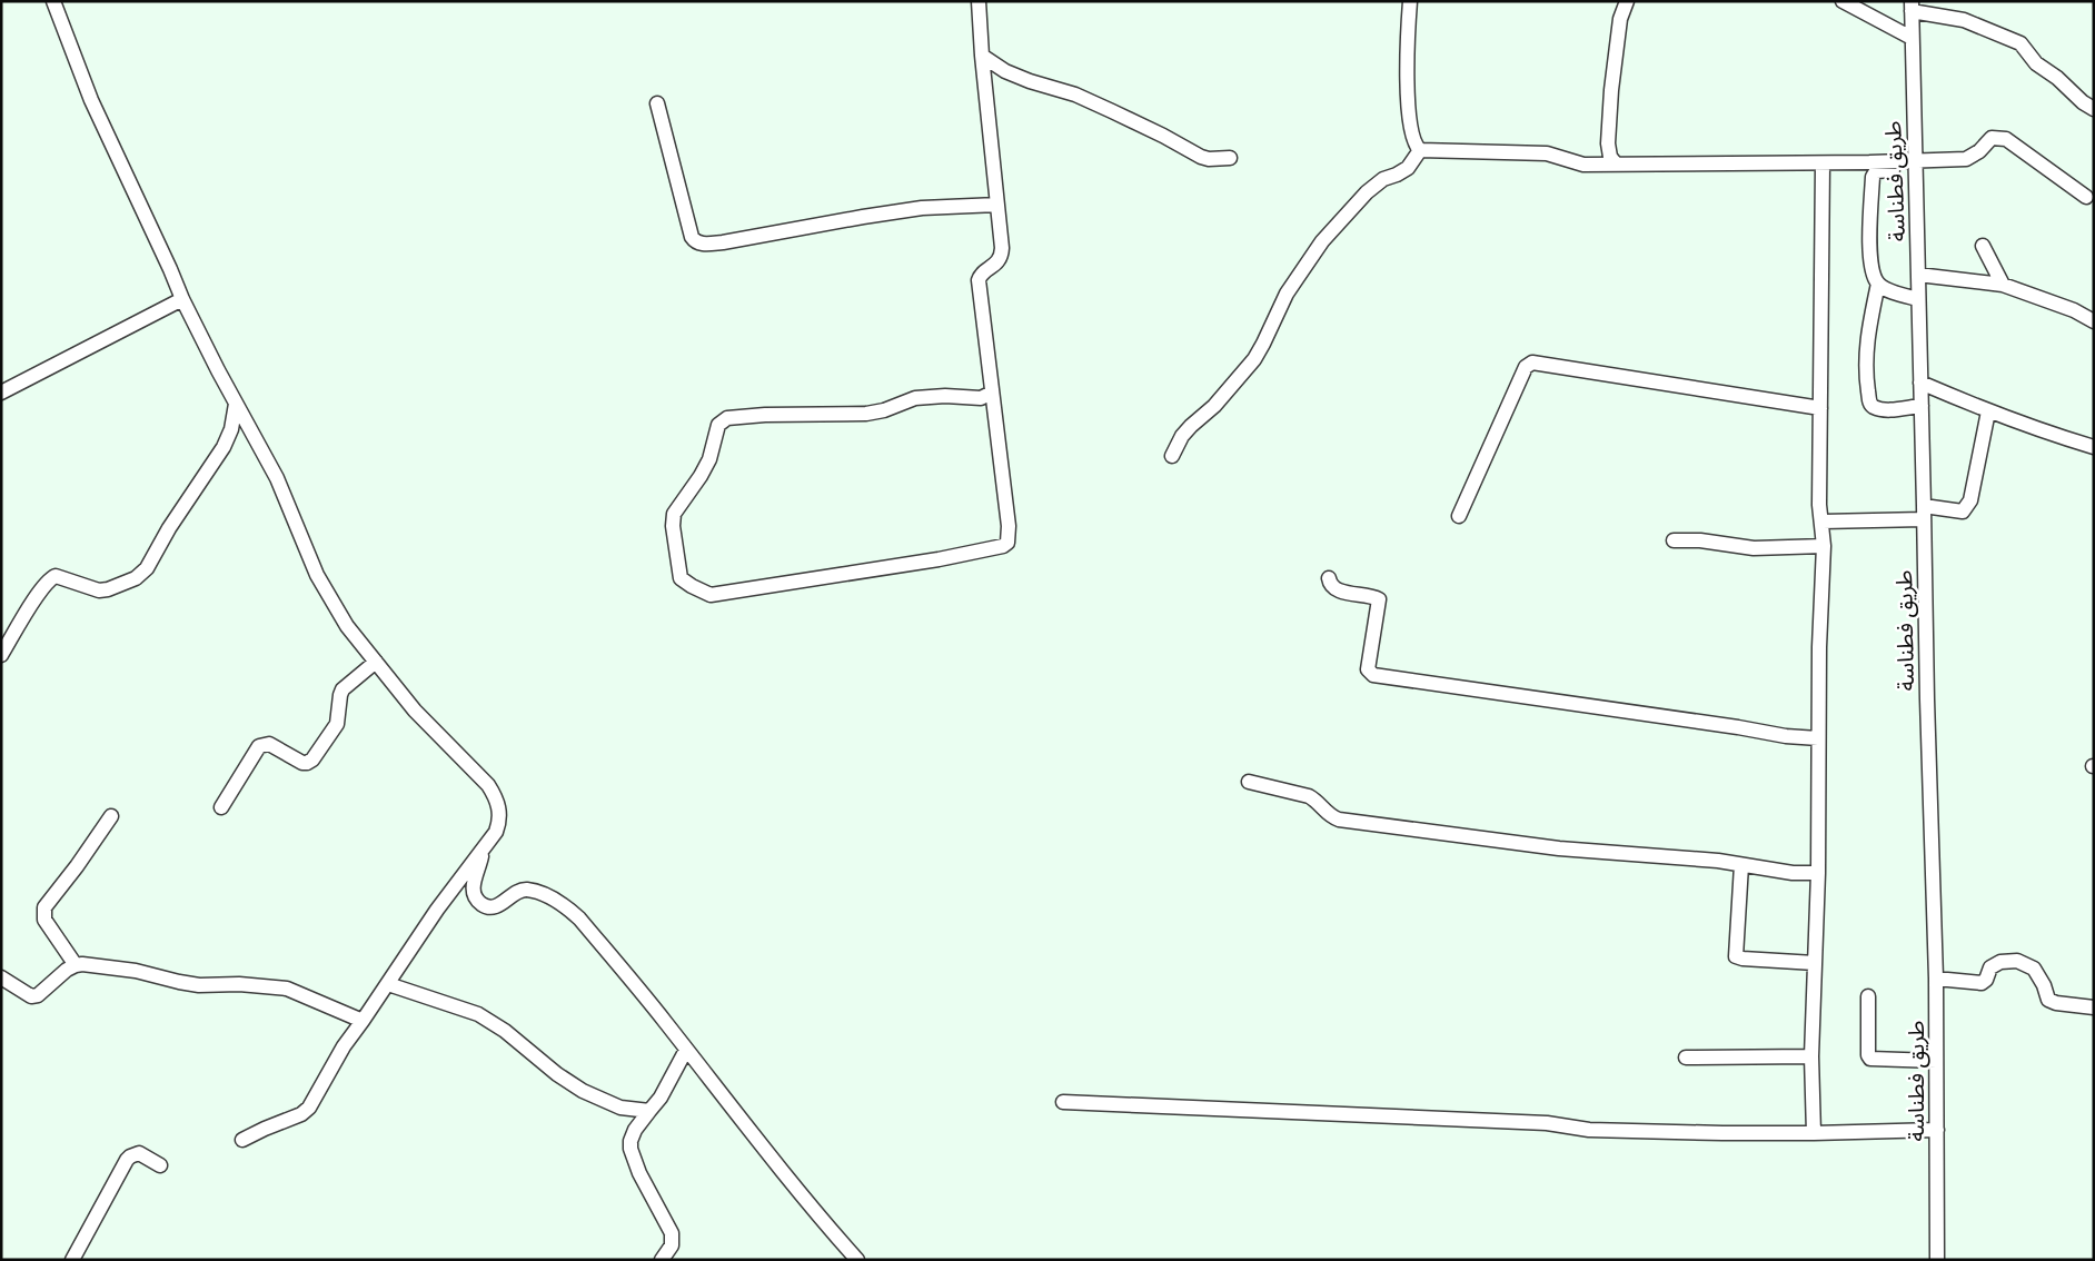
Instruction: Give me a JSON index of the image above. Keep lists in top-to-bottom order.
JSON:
{
  "streets": {
    "street": ["طريق فطناسة"]
  }
}
